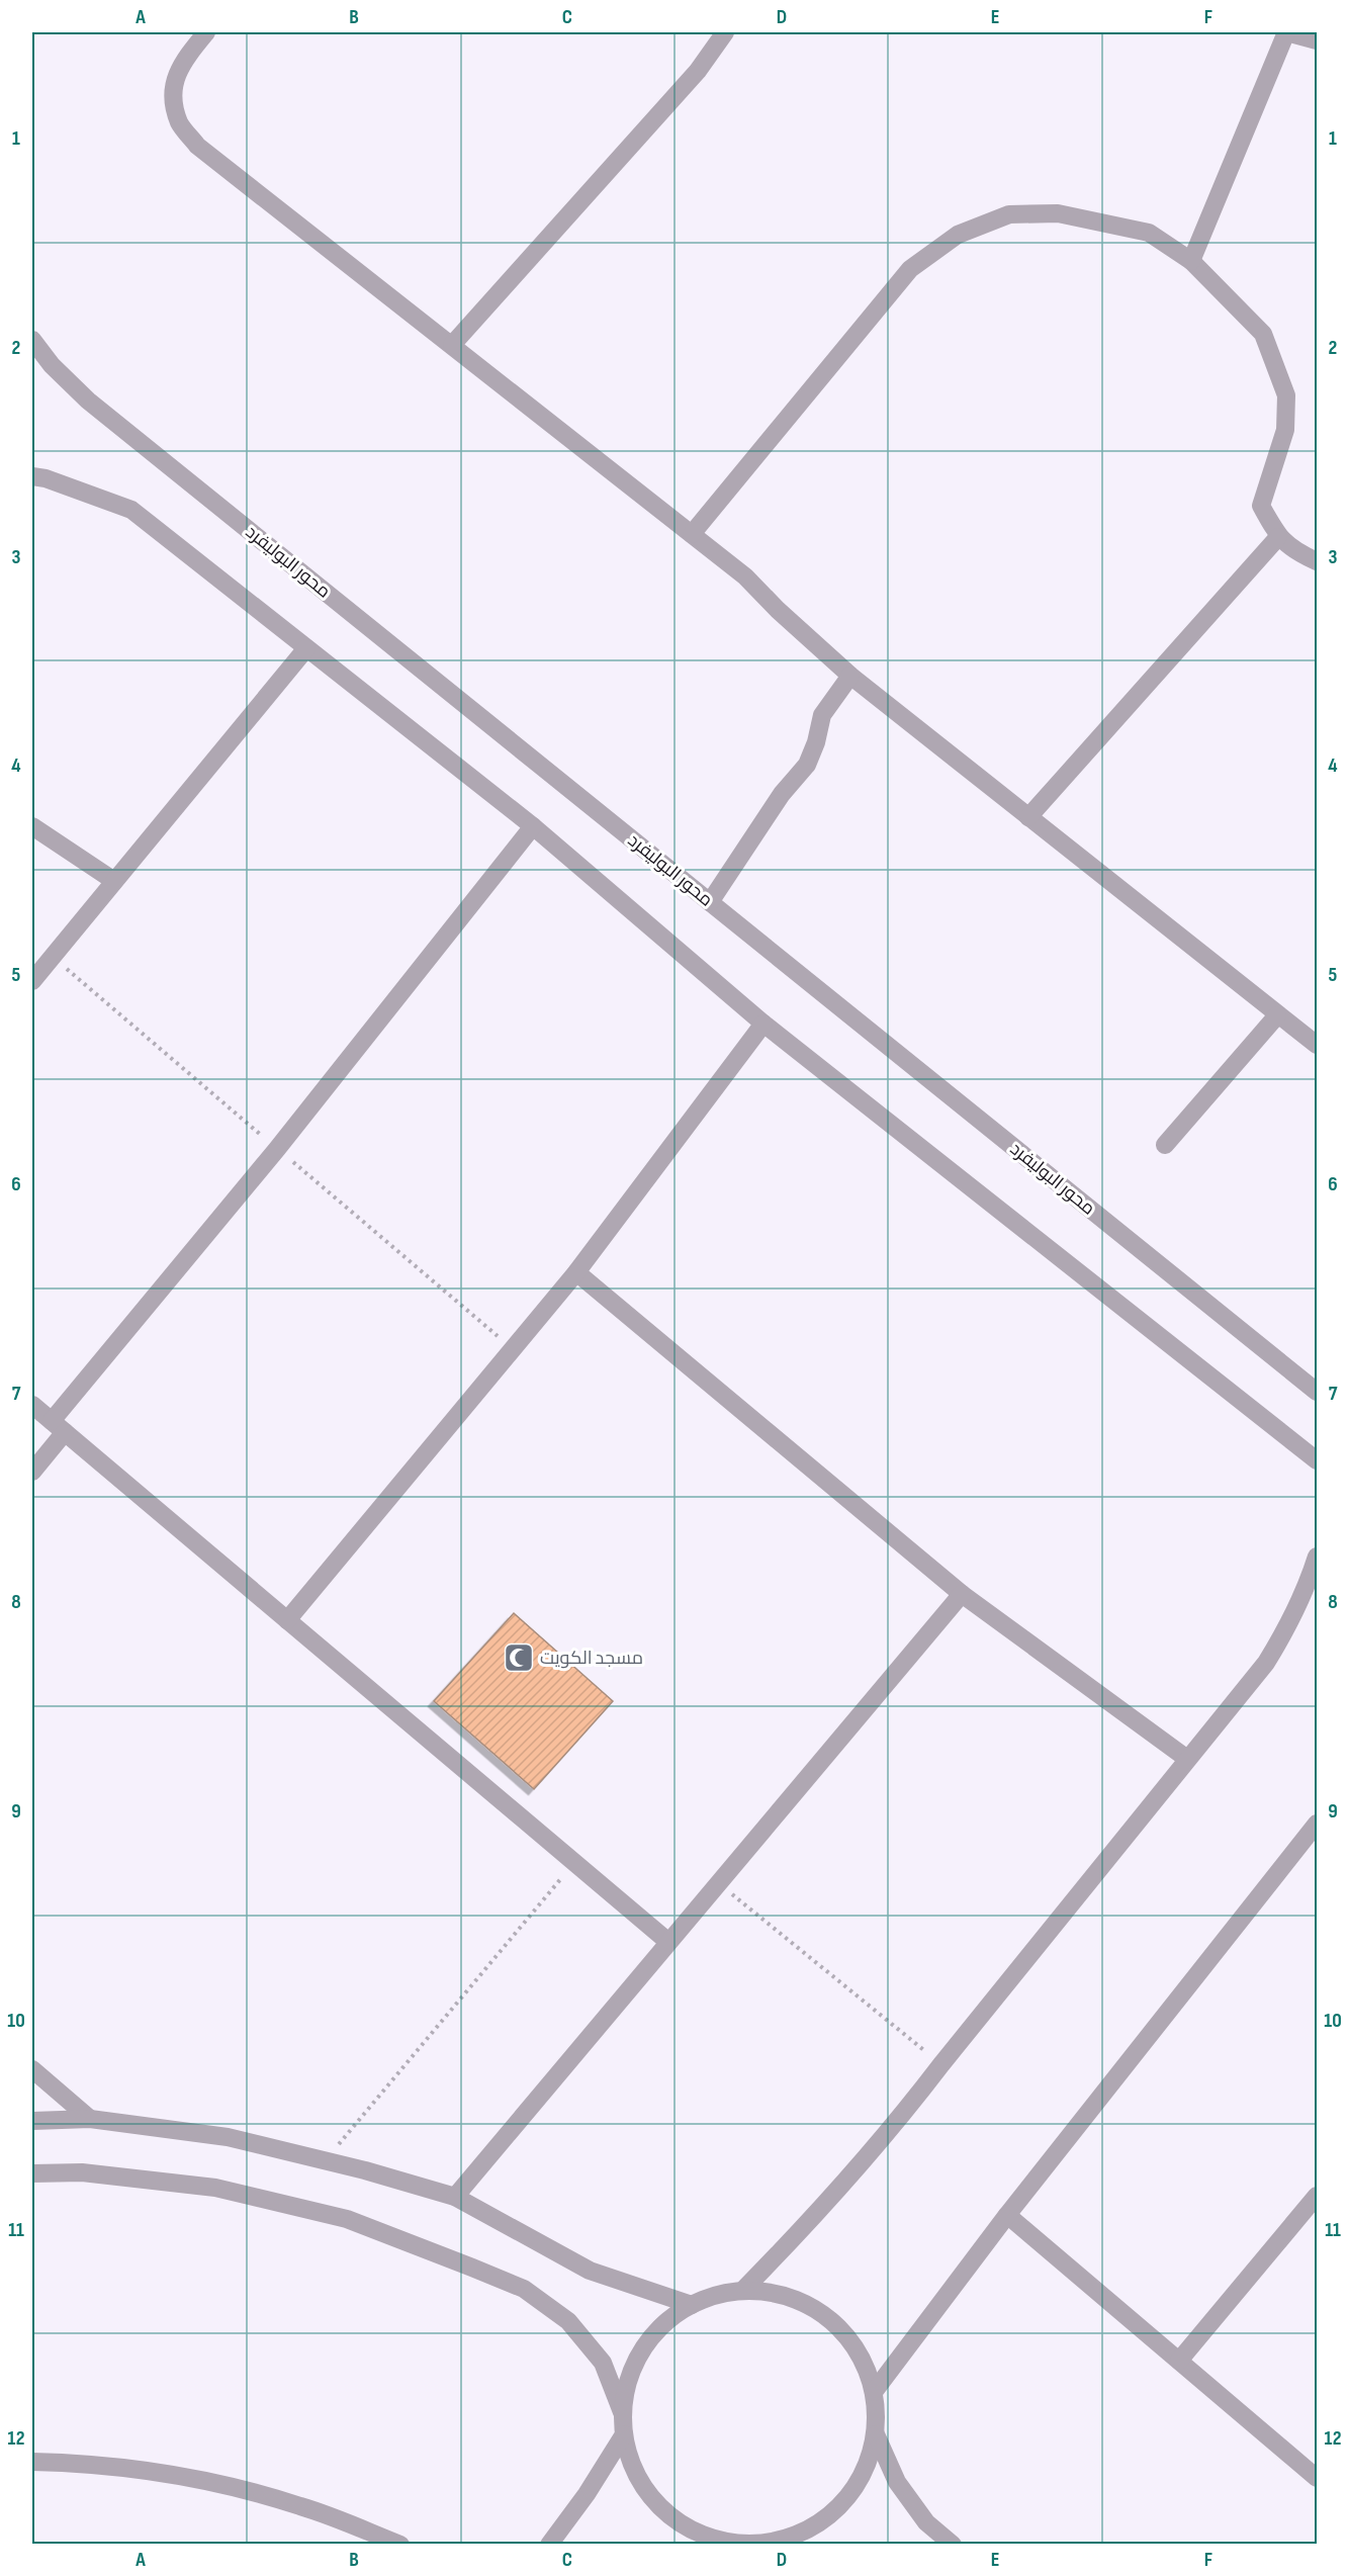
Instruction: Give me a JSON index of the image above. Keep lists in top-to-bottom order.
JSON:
{
  "streets": {
    "street": ["محور البوليفرد"]
  },
  "places": {
    "mosque": ["مسجد الكويت"]
  },
  "grid": {
    "columns": [
      "A",
      "B",
      "C",
      "D",
      "E",
      "F"
    ],
    "rows": [
      "1",
      "2",
      "3",
      "4",
      "5",
      "6",
      "7",
      "8",
      "9",
      "10",
      "11",
      "12"
    ]
  }
}
